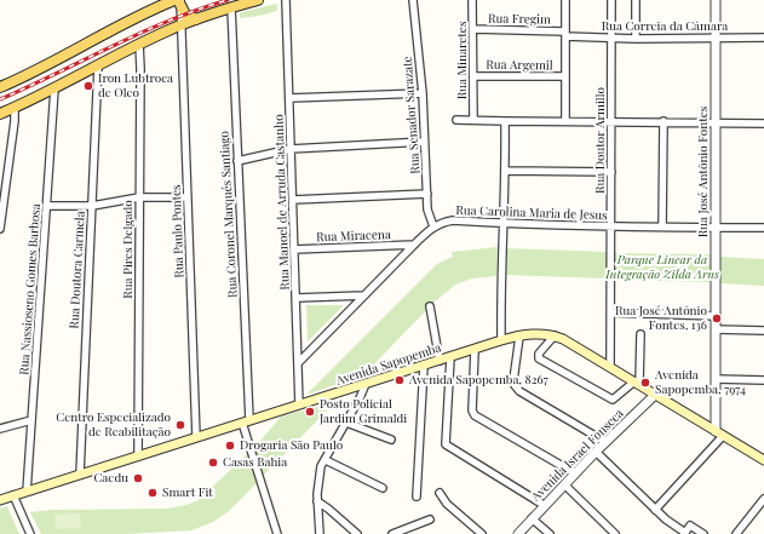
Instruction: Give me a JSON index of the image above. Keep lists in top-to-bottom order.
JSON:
{
  "streets": {
    "main road": ["Avenida Sapopemba"],
    "street": [
      "Rua Fregim",
      "Rua Correia da Câmara",
      "Rua Minaretes",
      "Rua Argemil",
      "Rua Senador Sarazate",
      "Rua Doutor Armillo",
      "Rua José Antônio Fontes",
      "Rua Manoel de Arruda Castanho",
      "Rua Carolina Maria de Jesus",
      "Rua Coronel Marqués Santiago",
      "Rua Paulo Pontes",
      "Rua Miracena",
      "Rua Pires Delgado",
      "Rua Doutora Carmela",
      "Rua Nassioseno Gomes Barbosa",
      "Avenida Israel Fonseca"
    ]
  },
  "crossings": [
    ["Rua Fregim", "Rua Correia da Câmara"],
    ["Rua Fregim", "Rua Minaretes"],
    ["Rua Correia da Câmara", "Rua Doutor Armillo"],
    ["Rua Correia da Câmara", "Rua José Antônio Fontes"],
    ["Rua Minaretes", "Rua Argemil"],
    ["Rua Senador Sarazate", "Rua Carolina Maria de Jesus"],
    ["Rua Doutor Armillo", "Rua Carolina Maria de Jesus"],
    ["Rua Doutor Armillo", "Avenida Sapopemba"],
    ["Rua José Antônio Fontes", "Rua Carolina Maria de Jesus"],
    ["Rua José Antônio Fontes", "Avenida Sapopemba"],
    ["Rua Manoel de Arruda Castanho", "Rua Carolina Maria de Jesus"],
    ["Rua Manoel de Arruda Castanho", "Rua Miracena"],
    ["Rua Manoel de Arruda Castanho", "Avenida Sapopemba"],
    ["Rua Carolina Maria de Jesus", "Rua Miracena"],
    ["Rua Coronel Marqués Santiago", "Avenida Sapopemba"],
    ["Rua Paulo Pontes", "Avenida Sapopemba"],
    ["Rua Pires Delgado", "Avenida Sapopemba"],
    ["Rua Doutora Carmela", "Avenida Sapopemba"],
    ["Rua Nassioseno Gomes Barbosa", "Avenida Sapopemba"],
    ["Avenida Sapopemba", "Avenida Israel Fonseca"]
  ],
  "parks": ["Parque Linear da Integração Zilda Arns"],
  "places": [
    "Iron Lubtroca de Oleo",
    "Rua José Antônio Fontes, 136",
    "Avenida Sapopemba, 8267",
    "Avenida Sapopemba, 7974",
    "Posto Policial Jardim Grimaldi",
    "Centro Especializado de Reabilitação",
    "Drogaria São Paulo",
    "Casas Bahia",
    "Caedu",
    "Smart Fit"
  ]
}
